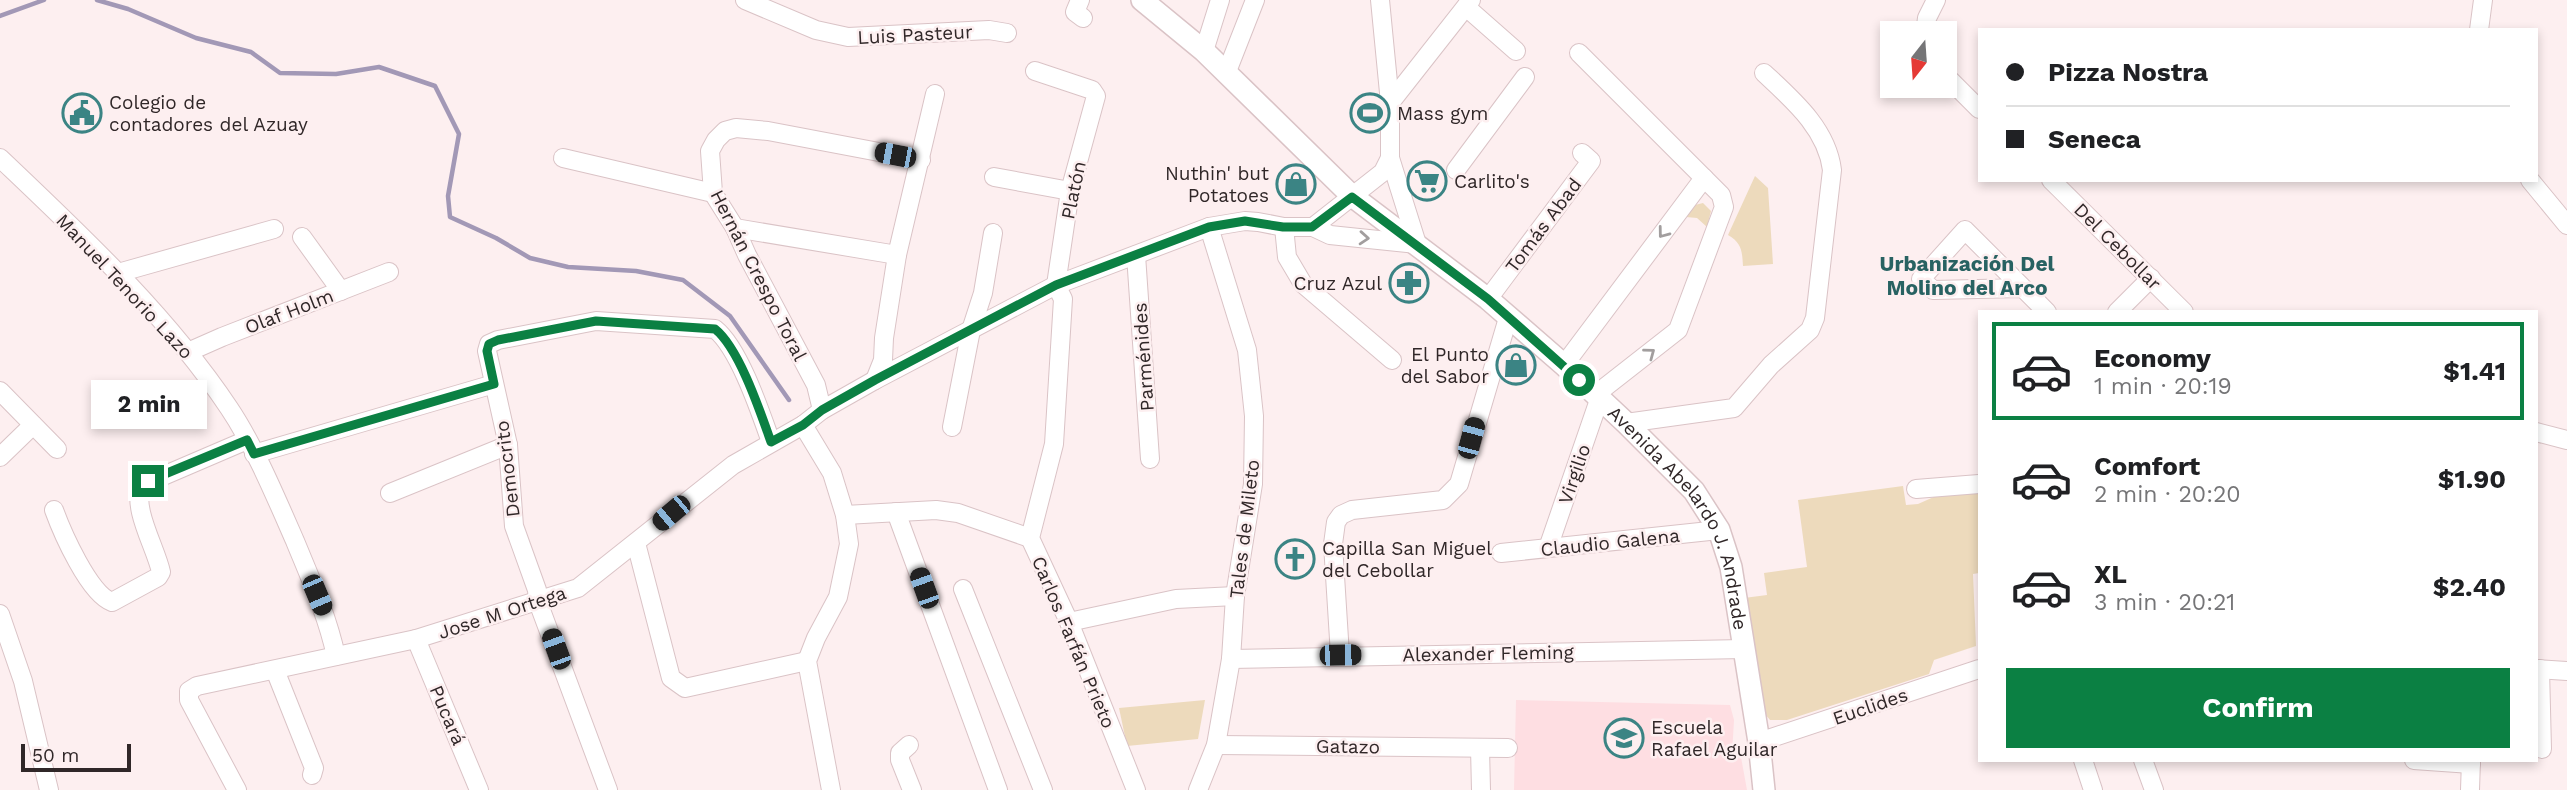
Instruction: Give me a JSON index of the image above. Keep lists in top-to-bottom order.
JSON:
{
  "streets": {
    "street": [
      "Luis Pasteur",
      "Platón",
      "Tomás Abad",
      "Del Cebollar",
      "Hernán Crespo Toral",
      "Manuel Tenorio Lazo",
      "Olaf Holm",
      "Parménides",
      "Democrito",
      "Virgilio",
      "Avenida Abelardo J. Andrade",
      "Tales de Mileto",
      "Claudio Galena",
      "Jose M Ortega",
      "Carlos Farfán Prieto",
      "Alexander Fleming",
      "Euclides",
      "Pucará",
      "Gatazo"
    ]
  },
  "crossings": [
    ["Platón", "Jose M Ortega"],
    ["Platón", "Carlos Farfán Prieto"],
    ["Tomás Abad", "Avenida Abelardo J. Andrade"],
    ["Hernán Crespo Toral", "Jose M Ortega"],
    ["Manuel Tenorio Lazo", "Olaf Holm"],
    ["Manuel Tenorio Lazo", "Jose M Ortega"],
    ["Parménides", "Jose M Ortega"],
    ["Democrito", "Jose M Ortega"],
    ["Virgilio", "Avenida Abelardo J. Andrade"],
    ["Virgilio", "Claudio Galena"],
    ["Avenida Abelardo J. Andrade", "Claudio Galena"],
    ["Avenida Abelardo J. Andrade", "Jose M Ortega"],
    ["Avenida Abelardo J. Andrade", "Alexander Fleming"],
    ["Avenida Abelardo J. Andrade", "Euclides"],
    ["Tales de Mileto", "Jose M Ortega"],
    ["Tales de Mileto", "Alexander Fleming"],
    ["Tales de Mileto", "Gatazo"],
    ["Jose M Ortega", "Carlos Farfán Prieto"],
    ["Jose M Ortega", "Pucará"]
  ],
  "districts": ["Urbanización Del Molino del Arco"],
  "places": {
    "public building": ["Colegio de contadores del Azuay"],
    "sports": ["Mass gym"],
    "supermarket": ["Carlito's"],
    "shop": ["Nuthin' but Potatoes", "El Punto del Sabor"],
    "pharmacy": ["Cruz Azul"],
    "church": ["Capilla San Miguel del Cebollar"],
    "school or university": ["Escuela Rafael Aguilar"]
  },
  "scale_bar": "50 m",
  "north": "bottom",
  "page": {
    "banner": ["Pizza Nostra", "Seneca"],
    "list": [
      {
        "name": "Economy",
        "note": "1 min · 20:19",
        "value": "$1.41"
      },
      {
        "name": "Comfort",
        "note": "2 min · 20:20",
        "value": "$1.90"
      },
      {
        "name": "XL",
        "note": "3 min · 20:21",
        "value": "$2.40"
      }
    ],
    "bubble": "2 min",
    "buttons": "Confirm",
    "scale": "50 m"
  }
}
